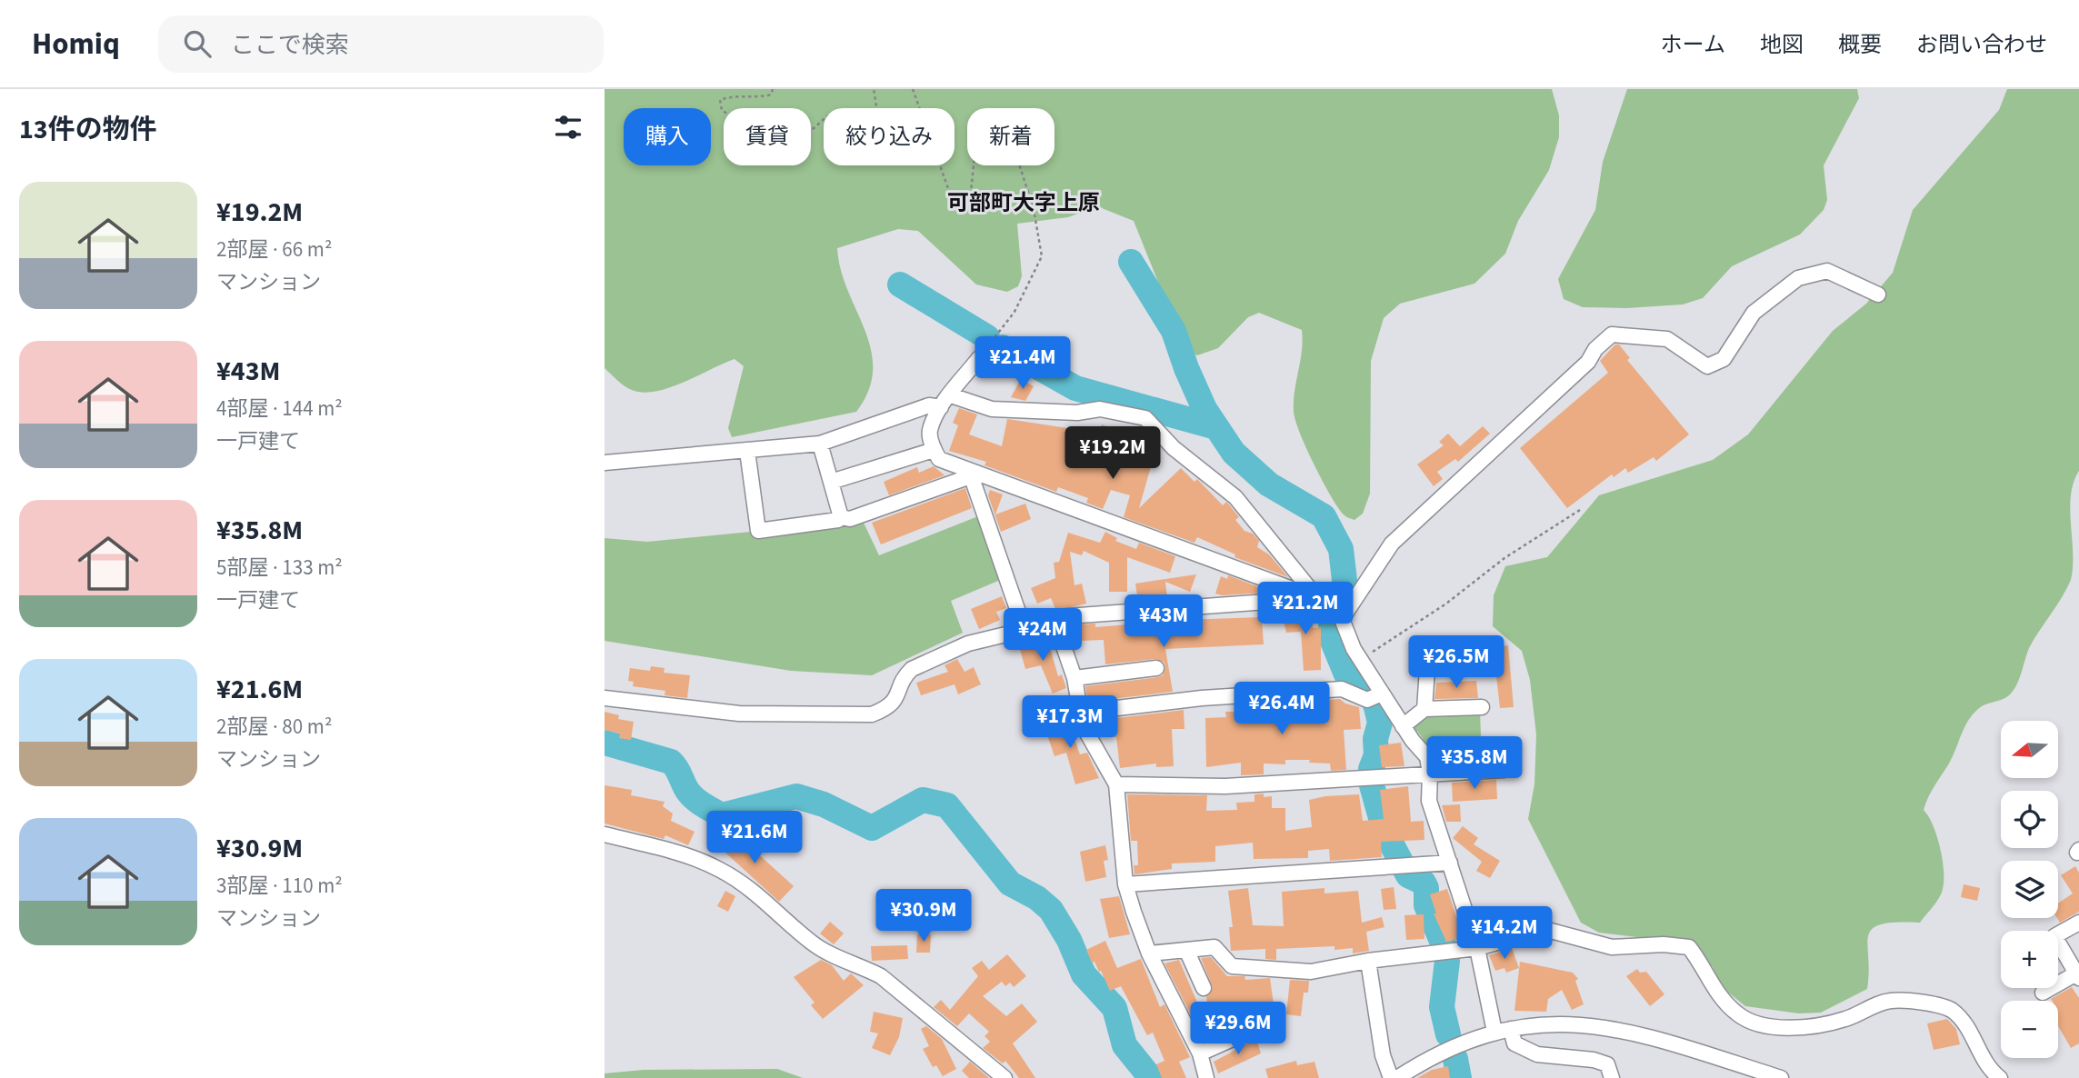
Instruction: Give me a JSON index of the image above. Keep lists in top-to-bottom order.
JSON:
{
  "districts": ["可部町大字上原"],
  "north": "left",
  "page": {
    "header": "Homiq",
    "search": "ここで検索",
    "nav": [
      "ホーム",
      "地図",
      "概要",
      "お問い合わせ"
    ],
    "heading": "13件の物件",
    "chip": [
      "購入",
      "賃貸",
      "絞り込み",
      "新着"
    ],
    "list": [
      {
        "name": "¥19.2M",
        "note": "2部屋 · 66 m² · マンション"
      },
      {
        "name": "¥43M",
        "note": "4部屋 · 144 m² · 一戸建て"
      },
      {
        "name": "¥35.8M",
        "note": "5部屋 · 133 m² · 一戸建て"
      },
      {
        "name": "¥21.6M",
        "note": "2部屋 · 80 m² · マンション"
      },
      {
        "name": "¥30.9M",
        "note": "3部屋 · 110 m² · マンション"
      }
    ],
    "price": [
      "¥21.4M",
      "¥19.2M",
      "¥21.2M",
      "¥43M",
      "¥24M",
      "¥26.5M",
      "¥26.4M",
      "¥17.3M",
      "¥35.8M",
      "¥21.6M",
      "¥30.9M",
      "¥14.2M",
      "¥29.6M"
    ],
    "map_buttons": ["+", "−"]
  }
}
